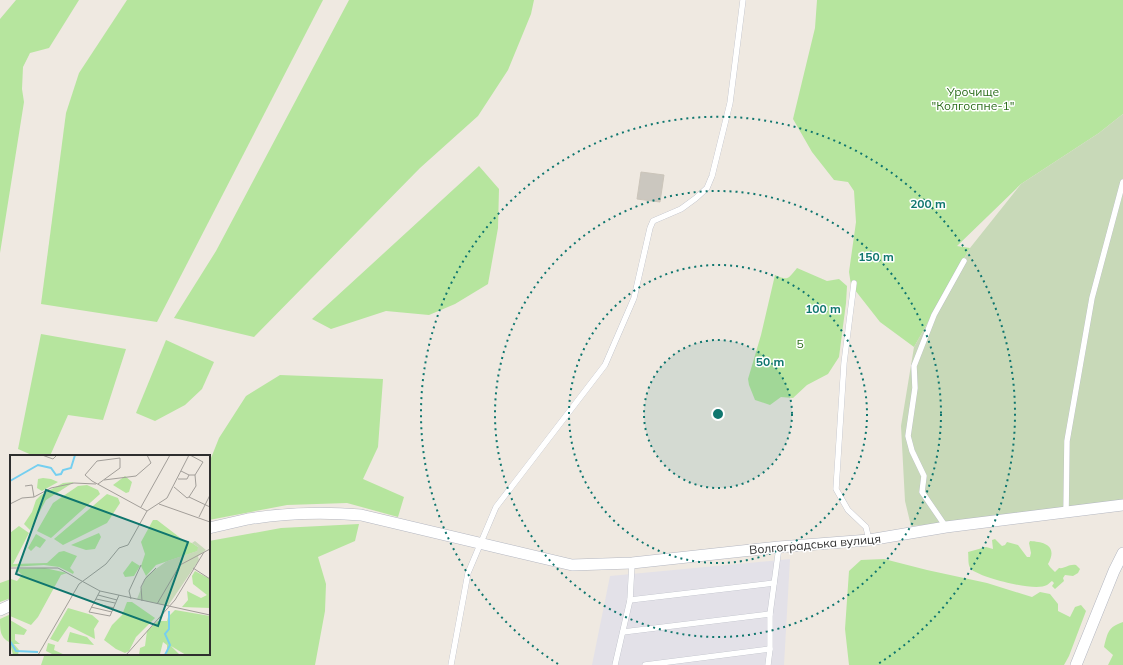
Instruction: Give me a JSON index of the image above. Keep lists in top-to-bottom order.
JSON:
{
  "streets": {
    "street": ["Волгоградська вулиця"]
  },
  "parks": ["Урочище \"Колгоспне-1\"", "5"],
  "rings": [
    "200 m",
    "150 m",
    "100 m",
    "50 m"
  ]
}
